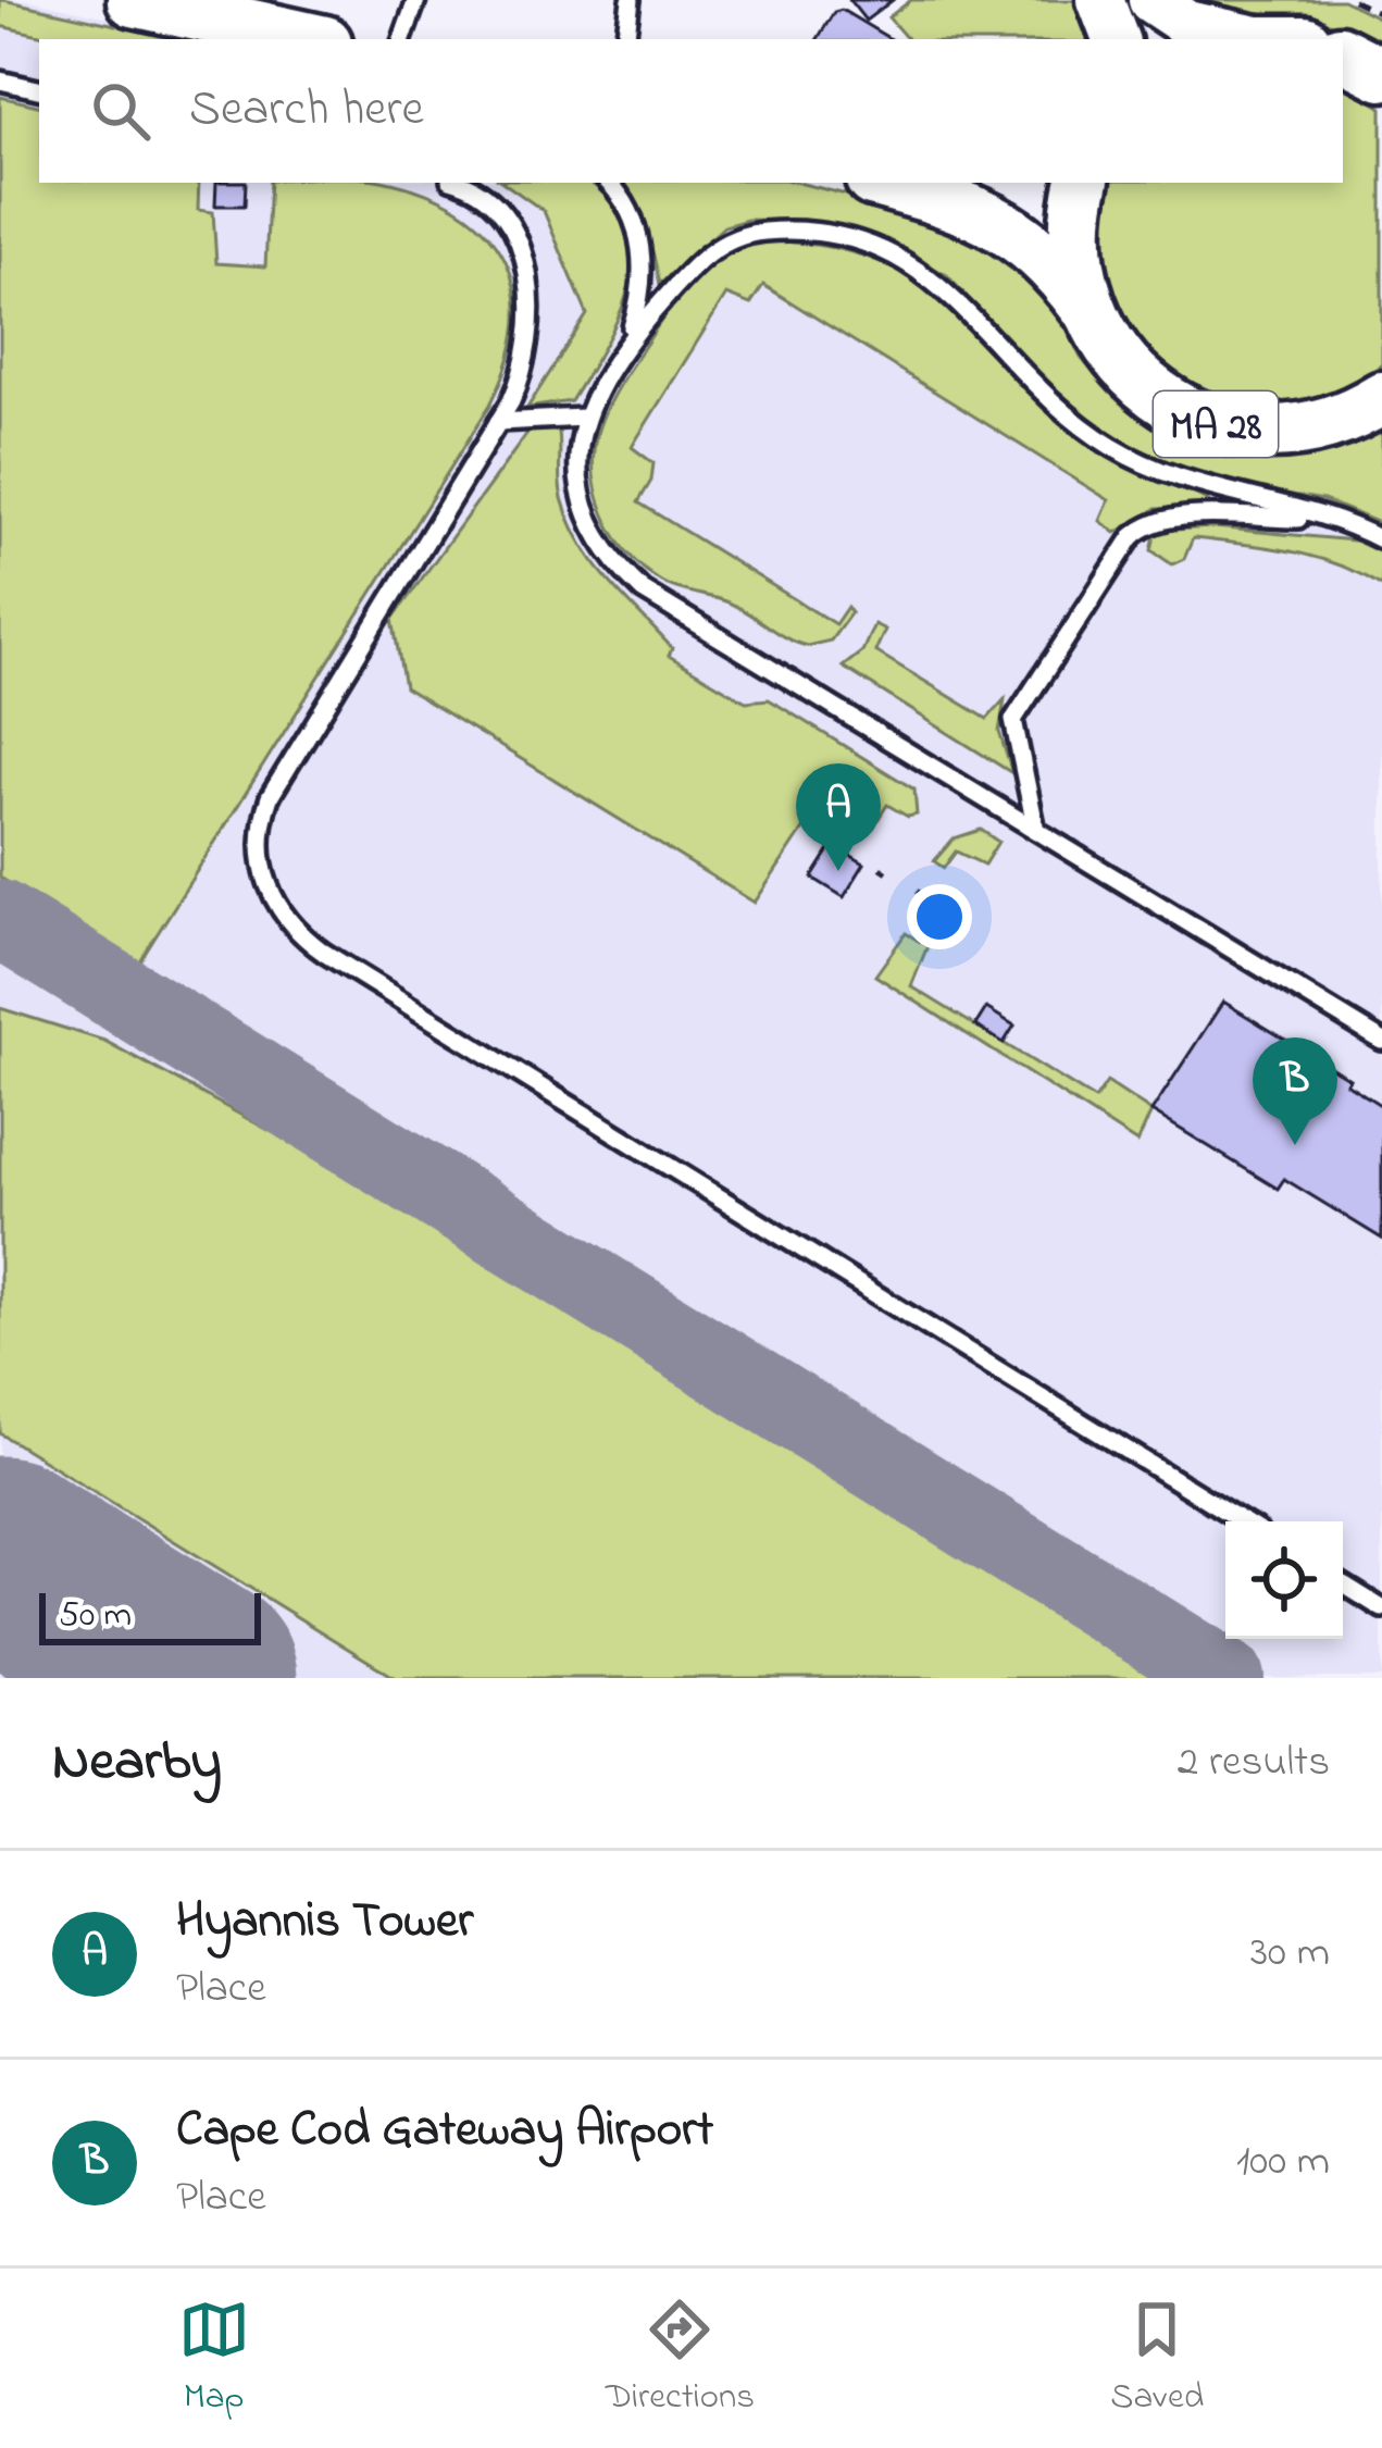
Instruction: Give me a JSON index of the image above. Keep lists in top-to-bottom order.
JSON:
{
  "streets": {
    "main road": ["MA 28"]
  },
  "scale_bar": "50 m",
  "page": {
    "search": "Search here",
    "pins": ["A", "B"],
    "scale": "50 m",
    "heading": ["Nearby", "2 results"],
    "list": [
      {
        "mark": "A",
        "name": "Hyannis Tower",
        "note": "Place",
        "value": "30 m"
      },
      {
        "mark": "B",
        "name": "Cape Cod Gateway Airport",
        "note": "Place",
        "value": "100 m"
      }
    ],
    "nav": ["Map", "Directions", "Saved"]
  }
}
